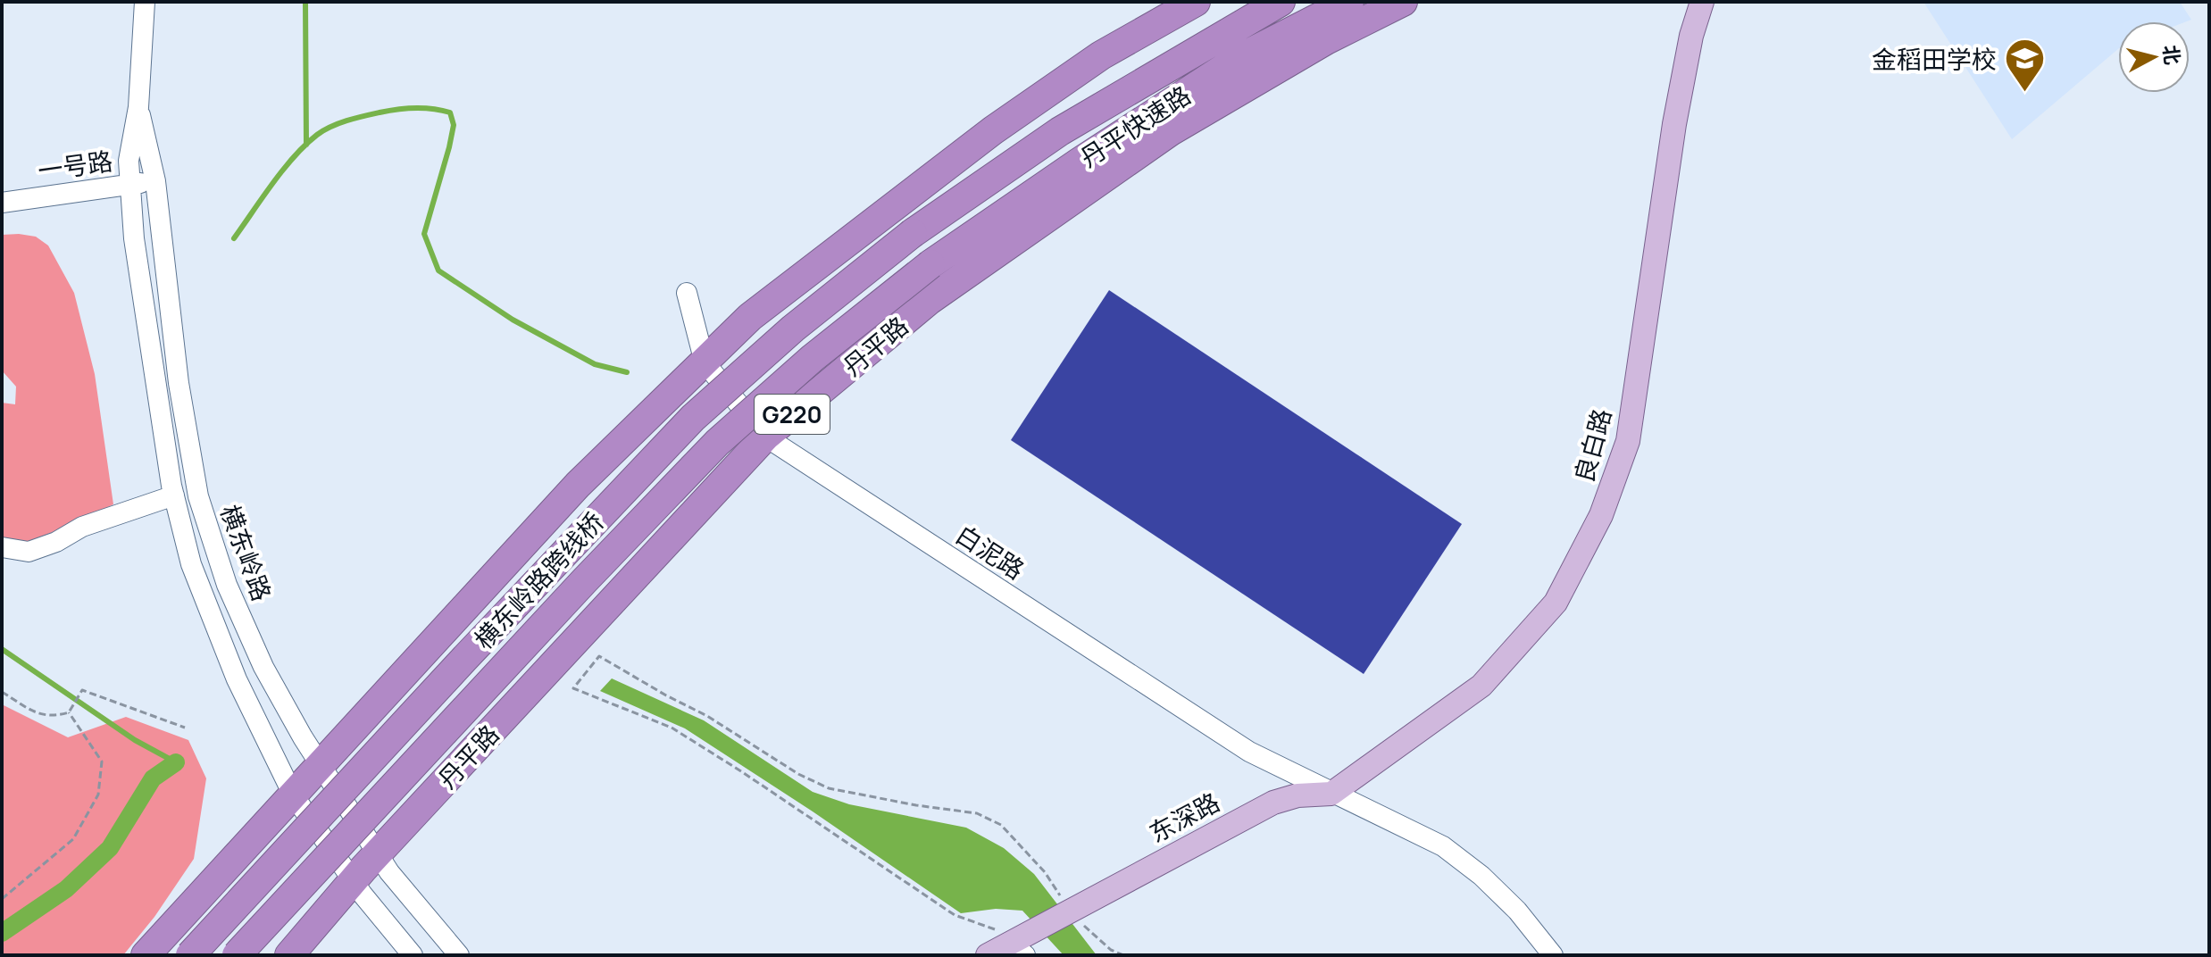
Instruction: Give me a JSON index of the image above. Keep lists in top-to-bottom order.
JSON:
{
  "streets": {
    "highway": [
      "丹平快速路",
      "丹平路",
      "G220",
      "横东岭路跨线桥"
    ],
    "main road": ["良白路", "东深路"],
    "street": ["一号路", "白泥路", "横东岭路"]
  },
  "crossings": [
    ["丹平快速路", "横东岭路跨线桥"],
    ["一号路", "横东岭路"],
    ["丹平路", "白泥路"],
    ["丹平路", "横东岭路"],
    ["良白路", "白泥路"],
    ["良白路", "东深路"],
    ["白泥路", "东深路"]
  ],
  "places": {
    "school or university": ["金稻田学校"]
  },
  "north": "right"
}
